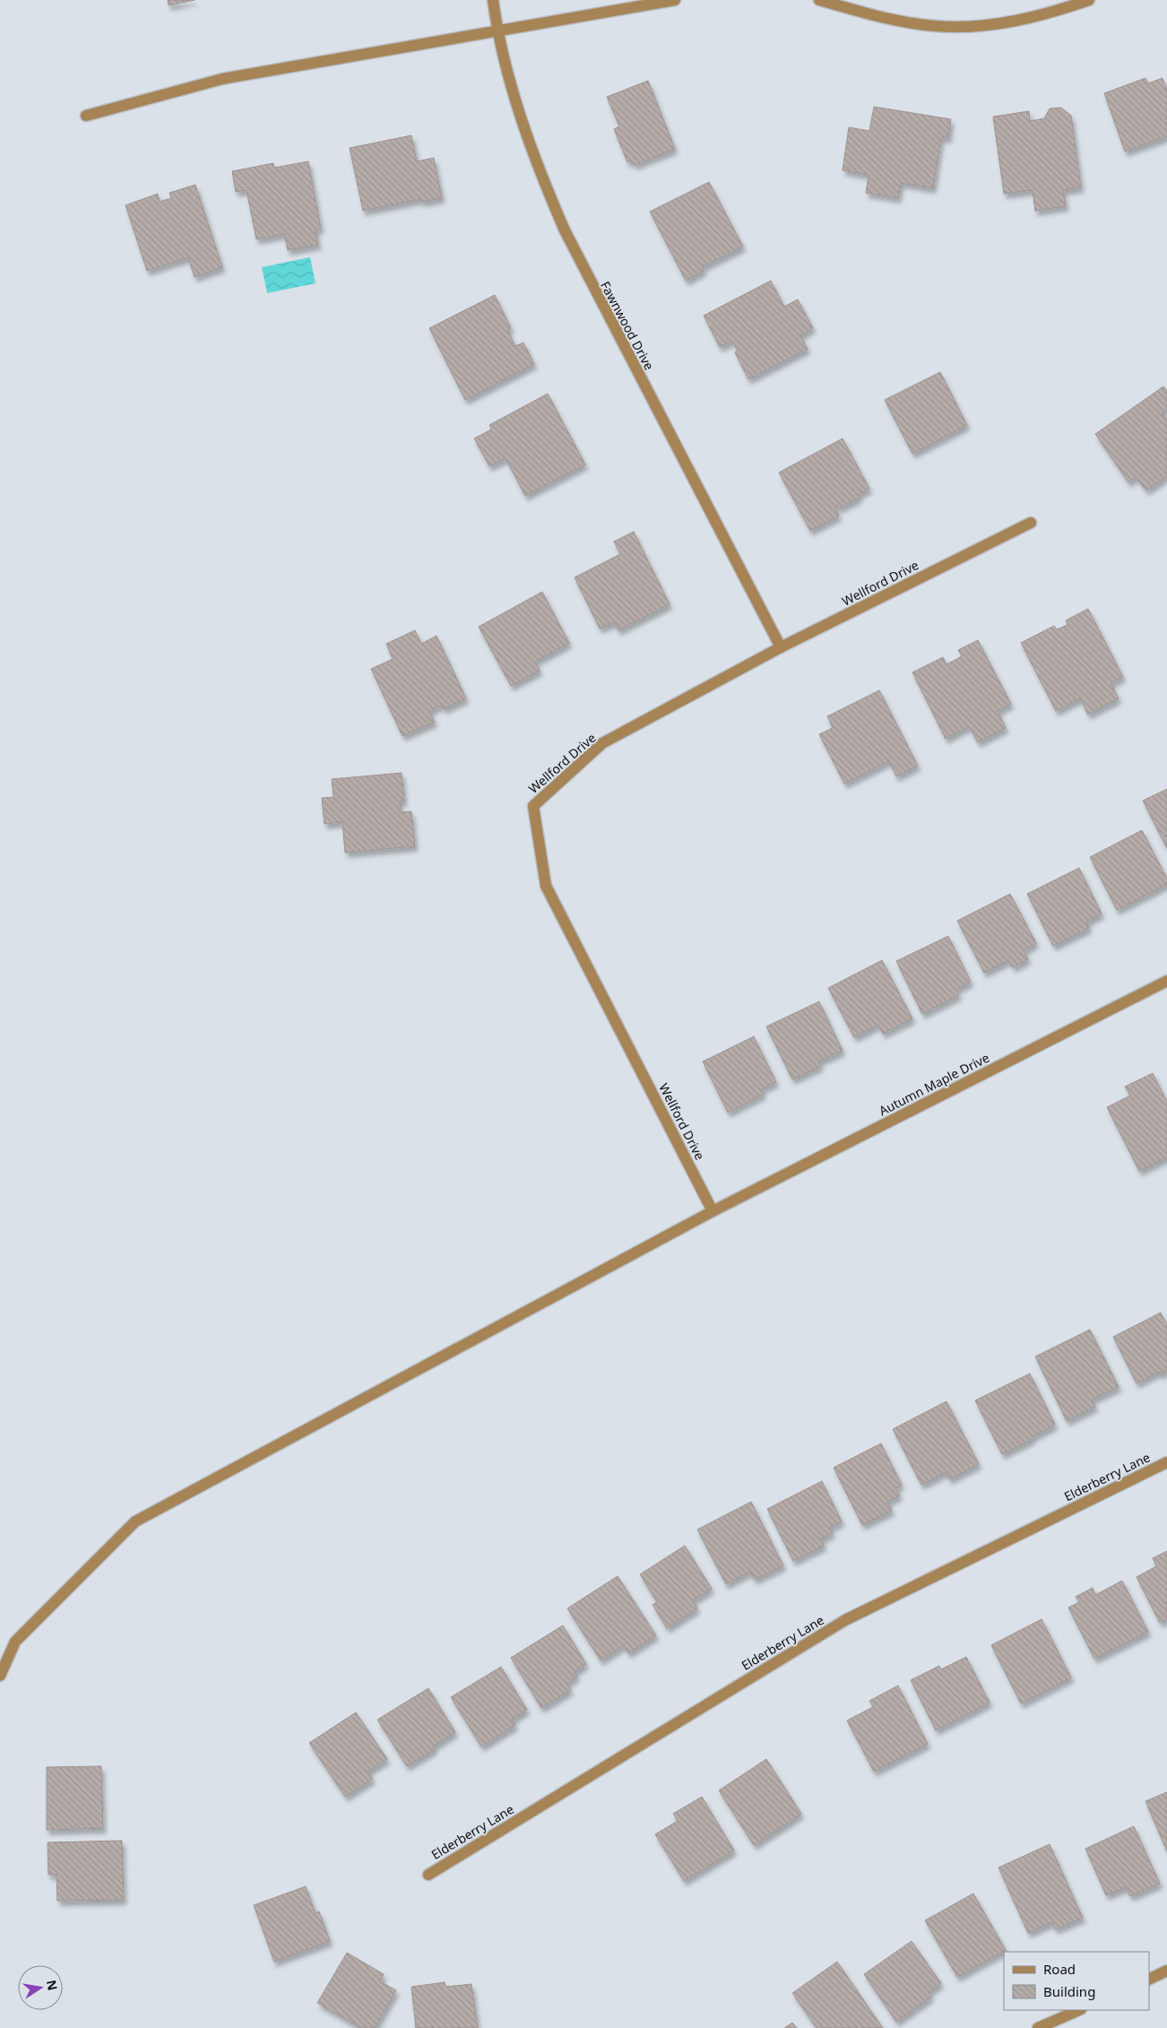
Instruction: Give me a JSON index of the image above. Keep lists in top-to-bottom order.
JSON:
{
  "streets": {
    "street": [
      "Fawnwood Drive",
      "Wellford Drive",
      "Autumn Maple Drive",
      "Elderberry Lane"
    ]
  },
  "crossings": [
    ["Fawnwood Drive", "Wellford Drive"],
    ["Wellford Drive", "Autumn Maple Drive"]
  ],
  "legend": ["Road", "Building"],
  "north": "right"
}
